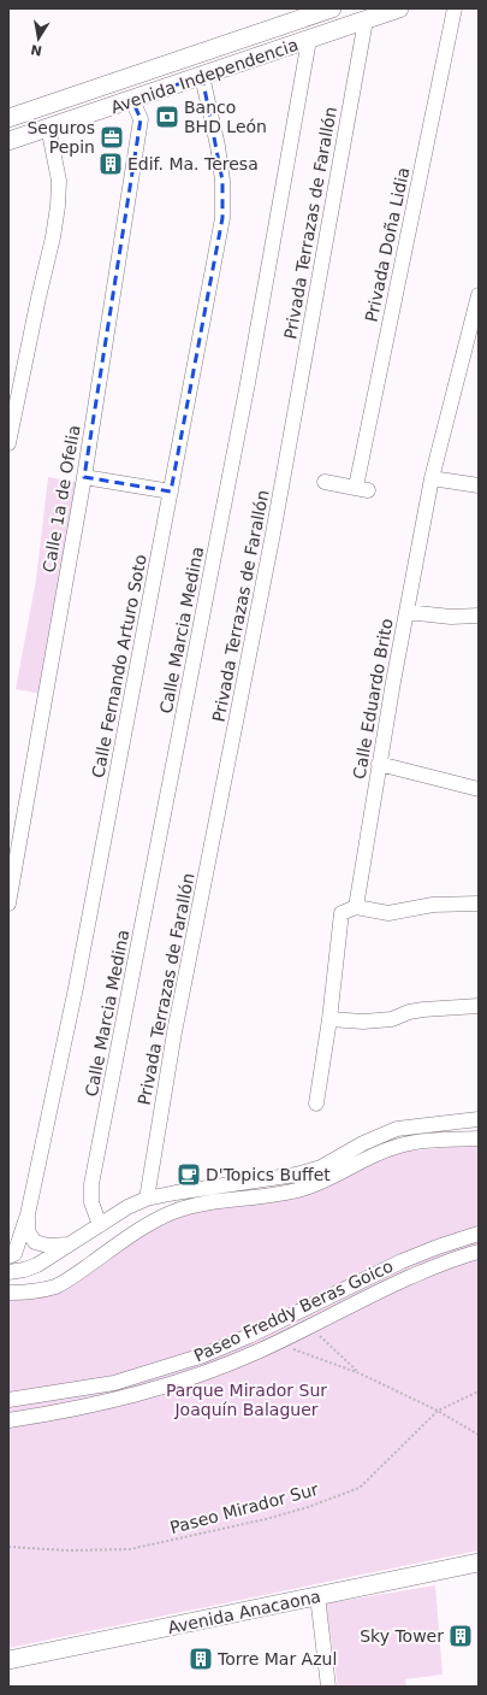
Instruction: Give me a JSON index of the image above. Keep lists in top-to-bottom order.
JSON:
{
  "streets": {
    "main road": ["Avenida Independencia", "Avenida Anacaona"],
    "street": [
      "Privada Terrazas de Farallón",
      "Privada Doña Lidia",
      "Calle 1a de Ofelia",
      "Calle Marcia Medina",
      "Calle Fernando Arturo Soto",
      "Calle Eduardo Brito",
      "Paseo Freddy Beras Goico"
    ],
    "path": ["Paseo Mirador Sur"]
  },
  "crossings": [
    ["Avenida Independencia", "Privada Terrazas de Farallón"],
    ["Avenida Independencia", "Calle 1a de Ofelia"],
    ["Avenida Independencia", "Calle Marcia Medina"],
    ["Avenida Independencia", "Calle Fernando Arturo Soto"]
  ],
  "parks": ["Parque Mirador Sur Joaquín Balaguer"],
  "places": {
    "bank": ["Banco BHD León"],
    "office": ["Seguros Pepin"],
    "building": ["Edif. Ma. Teresa", "Sky Tower", "Torre Mar Azul"],
    "cafe": ["D'Topics Buffet"]
  },
  "north": "bottom"
}
